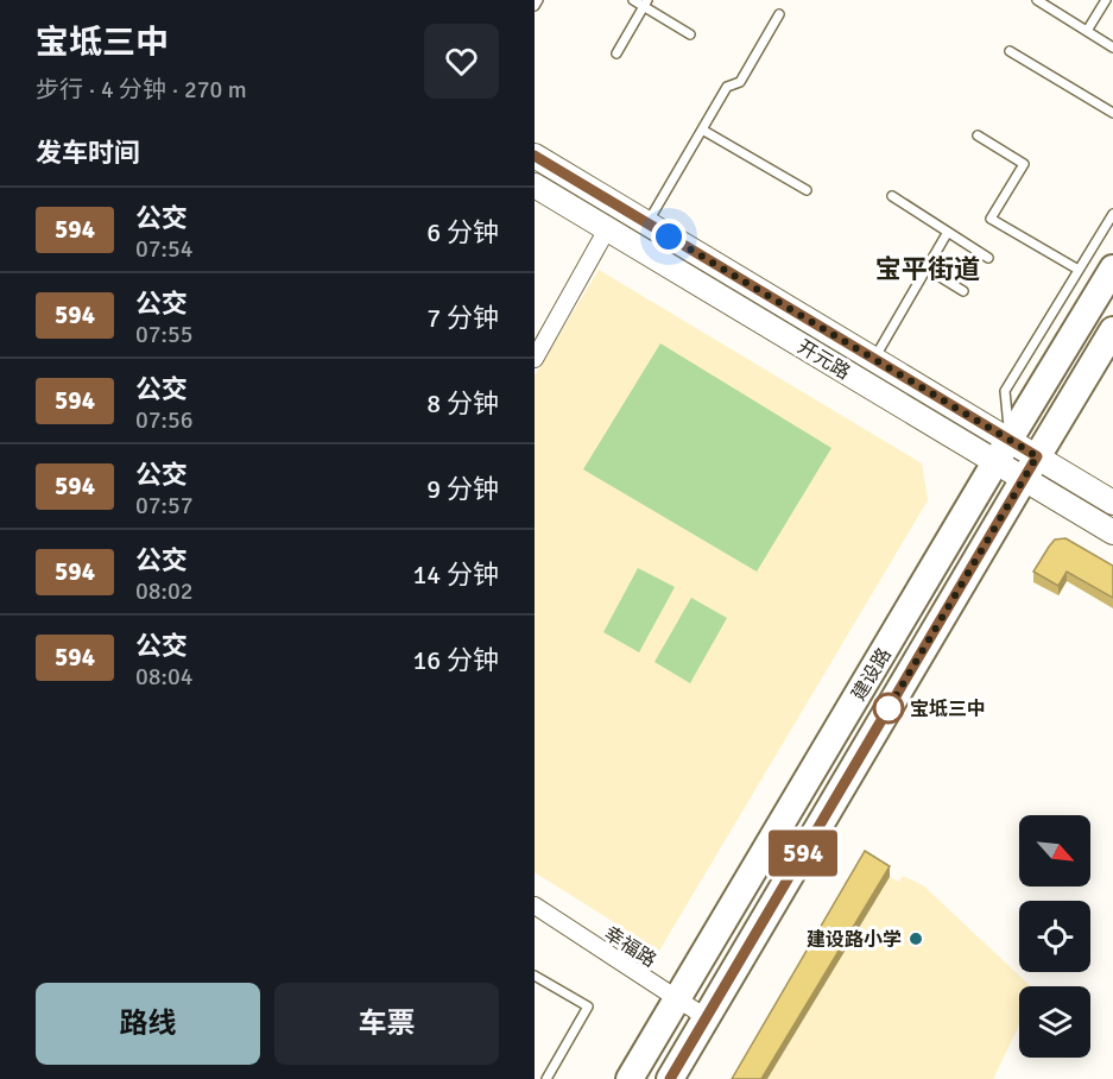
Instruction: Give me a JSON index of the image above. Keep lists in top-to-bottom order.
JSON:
{
  "streets": {
    "main road": ["开元路", "建设路"],
    "street": ["幸福路"]
  },
  "crossings": [
    ["开元路", "建设路"],
    ["建设路", "幸福路"]
  ],
  "districts": ["宝平街道"],
  "places": ["宝坻三中", "建设路小学"],
  "lines": ["bus line 594"],
  "north": "bottom right",
  "page": {
    "heading": [
      ["宝坻三中", "步行 · 4 分钟 · 270 m"],
      "发车时间"
    ],
    "on_map": "594",
    "list": [
      {
        "mark": "594",
        "name": "公交",
        "note": "07:54",
        "value": "6 分钟"
      },
      {
        "mark": "594",
        "name": "公交",
        "note": "07:55",
        "value": "7 分钟"
      },
      {
        "mark": "594",
        "name": "公交",
        "note": "07:56",
        "value": "8 分钟"
      },
      {
        "mark": "594",
        "name": "公交",
        "note": "07:57",
        "value": "9 分钟"
      },
      {
        "mark": "594",
        "name": "公交",
        "note": "08:02",
        "value": "14 分钟"
      },
      {
        "mark": "594",
        "name": "公交",
        "note": "08:04",
        "value": "16 分钟"
      }
    ],
    "buttons": ["路线", "车票"]
  }
}
